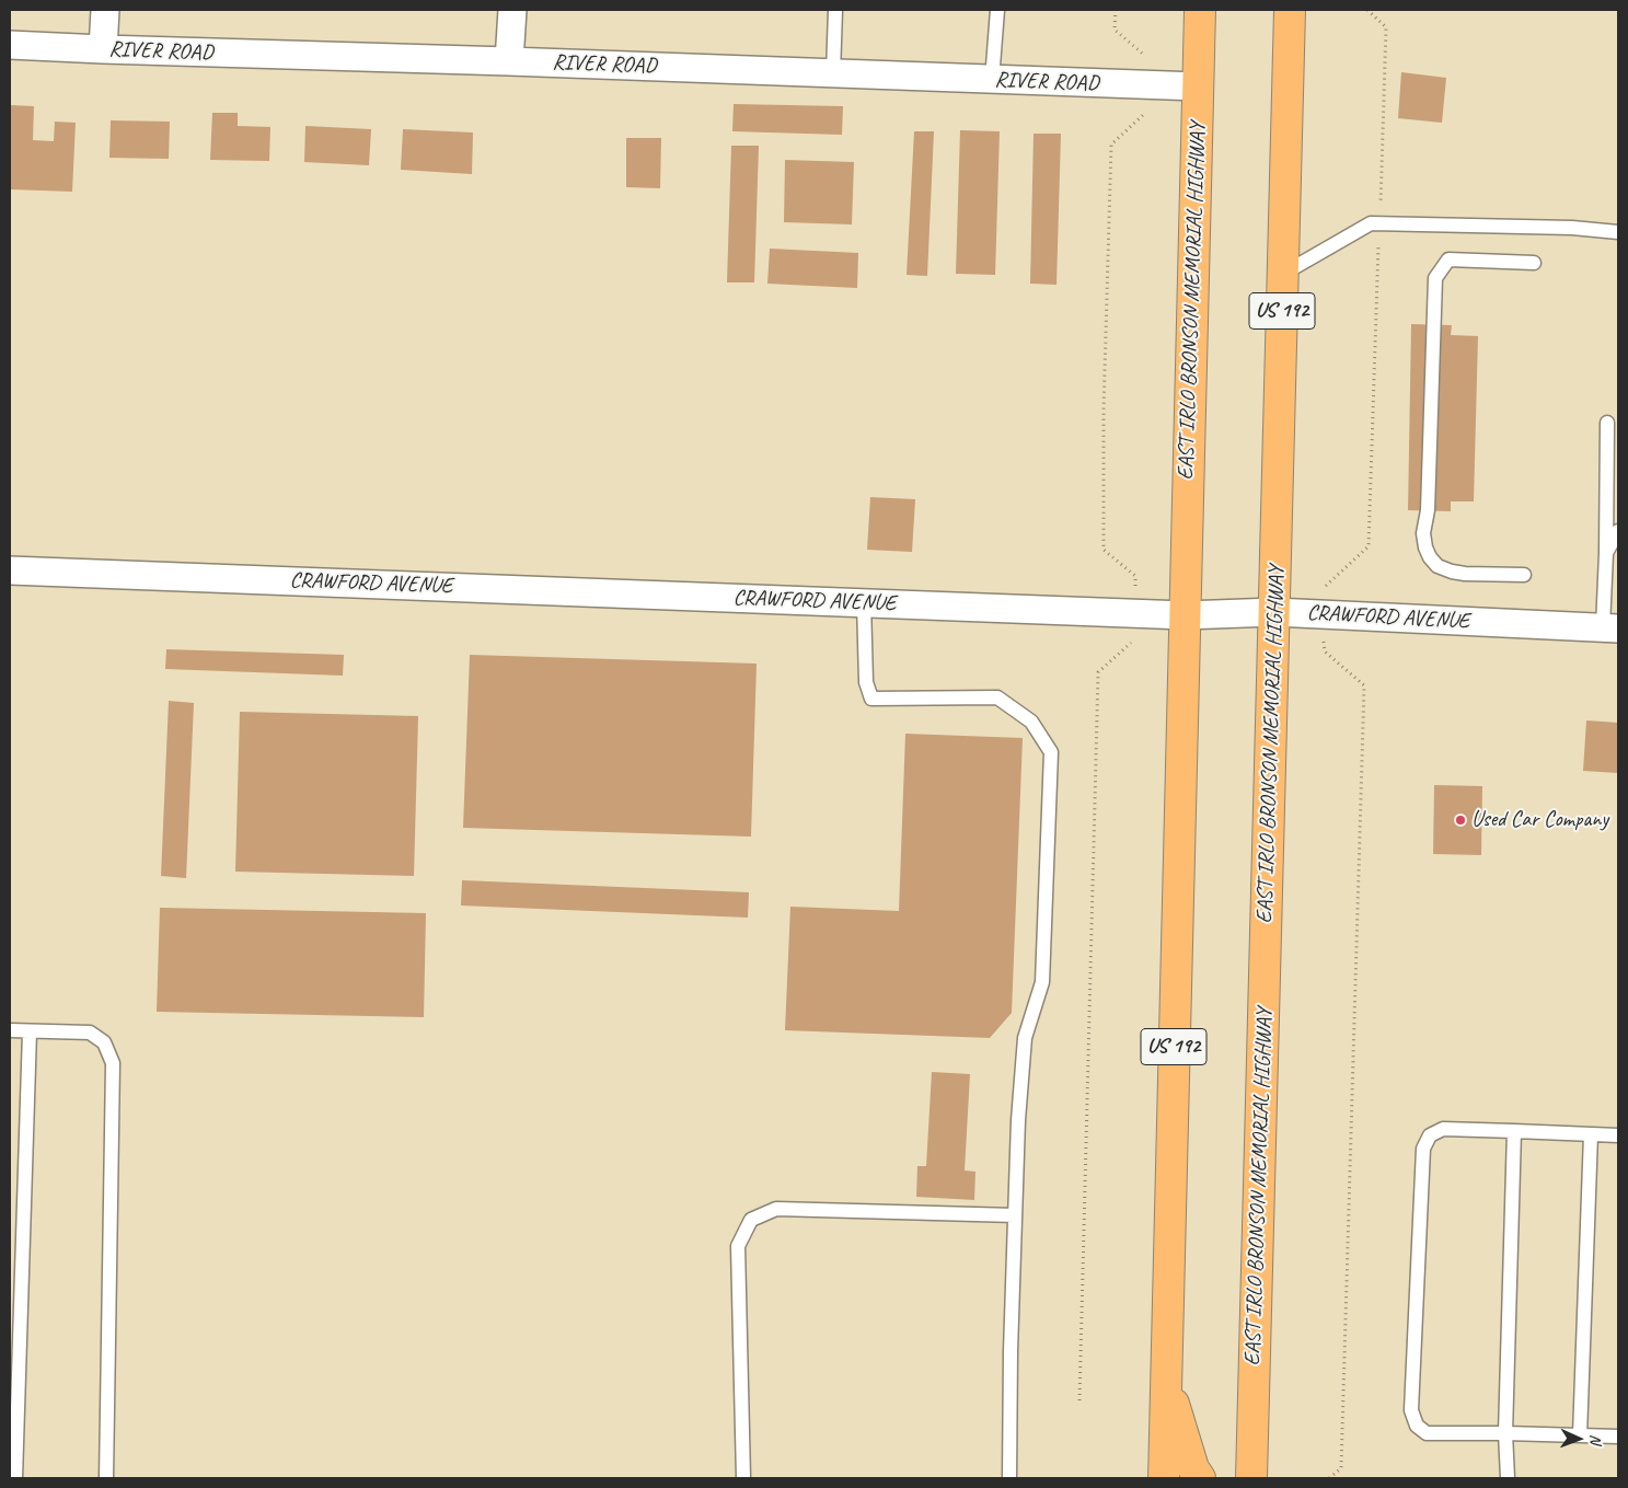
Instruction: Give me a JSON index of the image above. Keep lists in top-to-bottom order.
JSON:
{
  "streets": {
    "highway": ["EAST IRLO BRONSON MEMORIAL HIGHWAY", "US 192"],
    "street": ["RIVER ROAD", "CRAWFORD AVENUE"]
  },
  "crossings": [
    ["RIVER ROAD", "EAST IRLO BRONSON MEMORIAL HIGHWAY"],
    ["EAST IRLO BRONSON MEMORIAL HIGHWAY", "CRAWFORD AVENUE"]
  ],
  "places": ["Used Car Company"],
  "north": "right"
}
